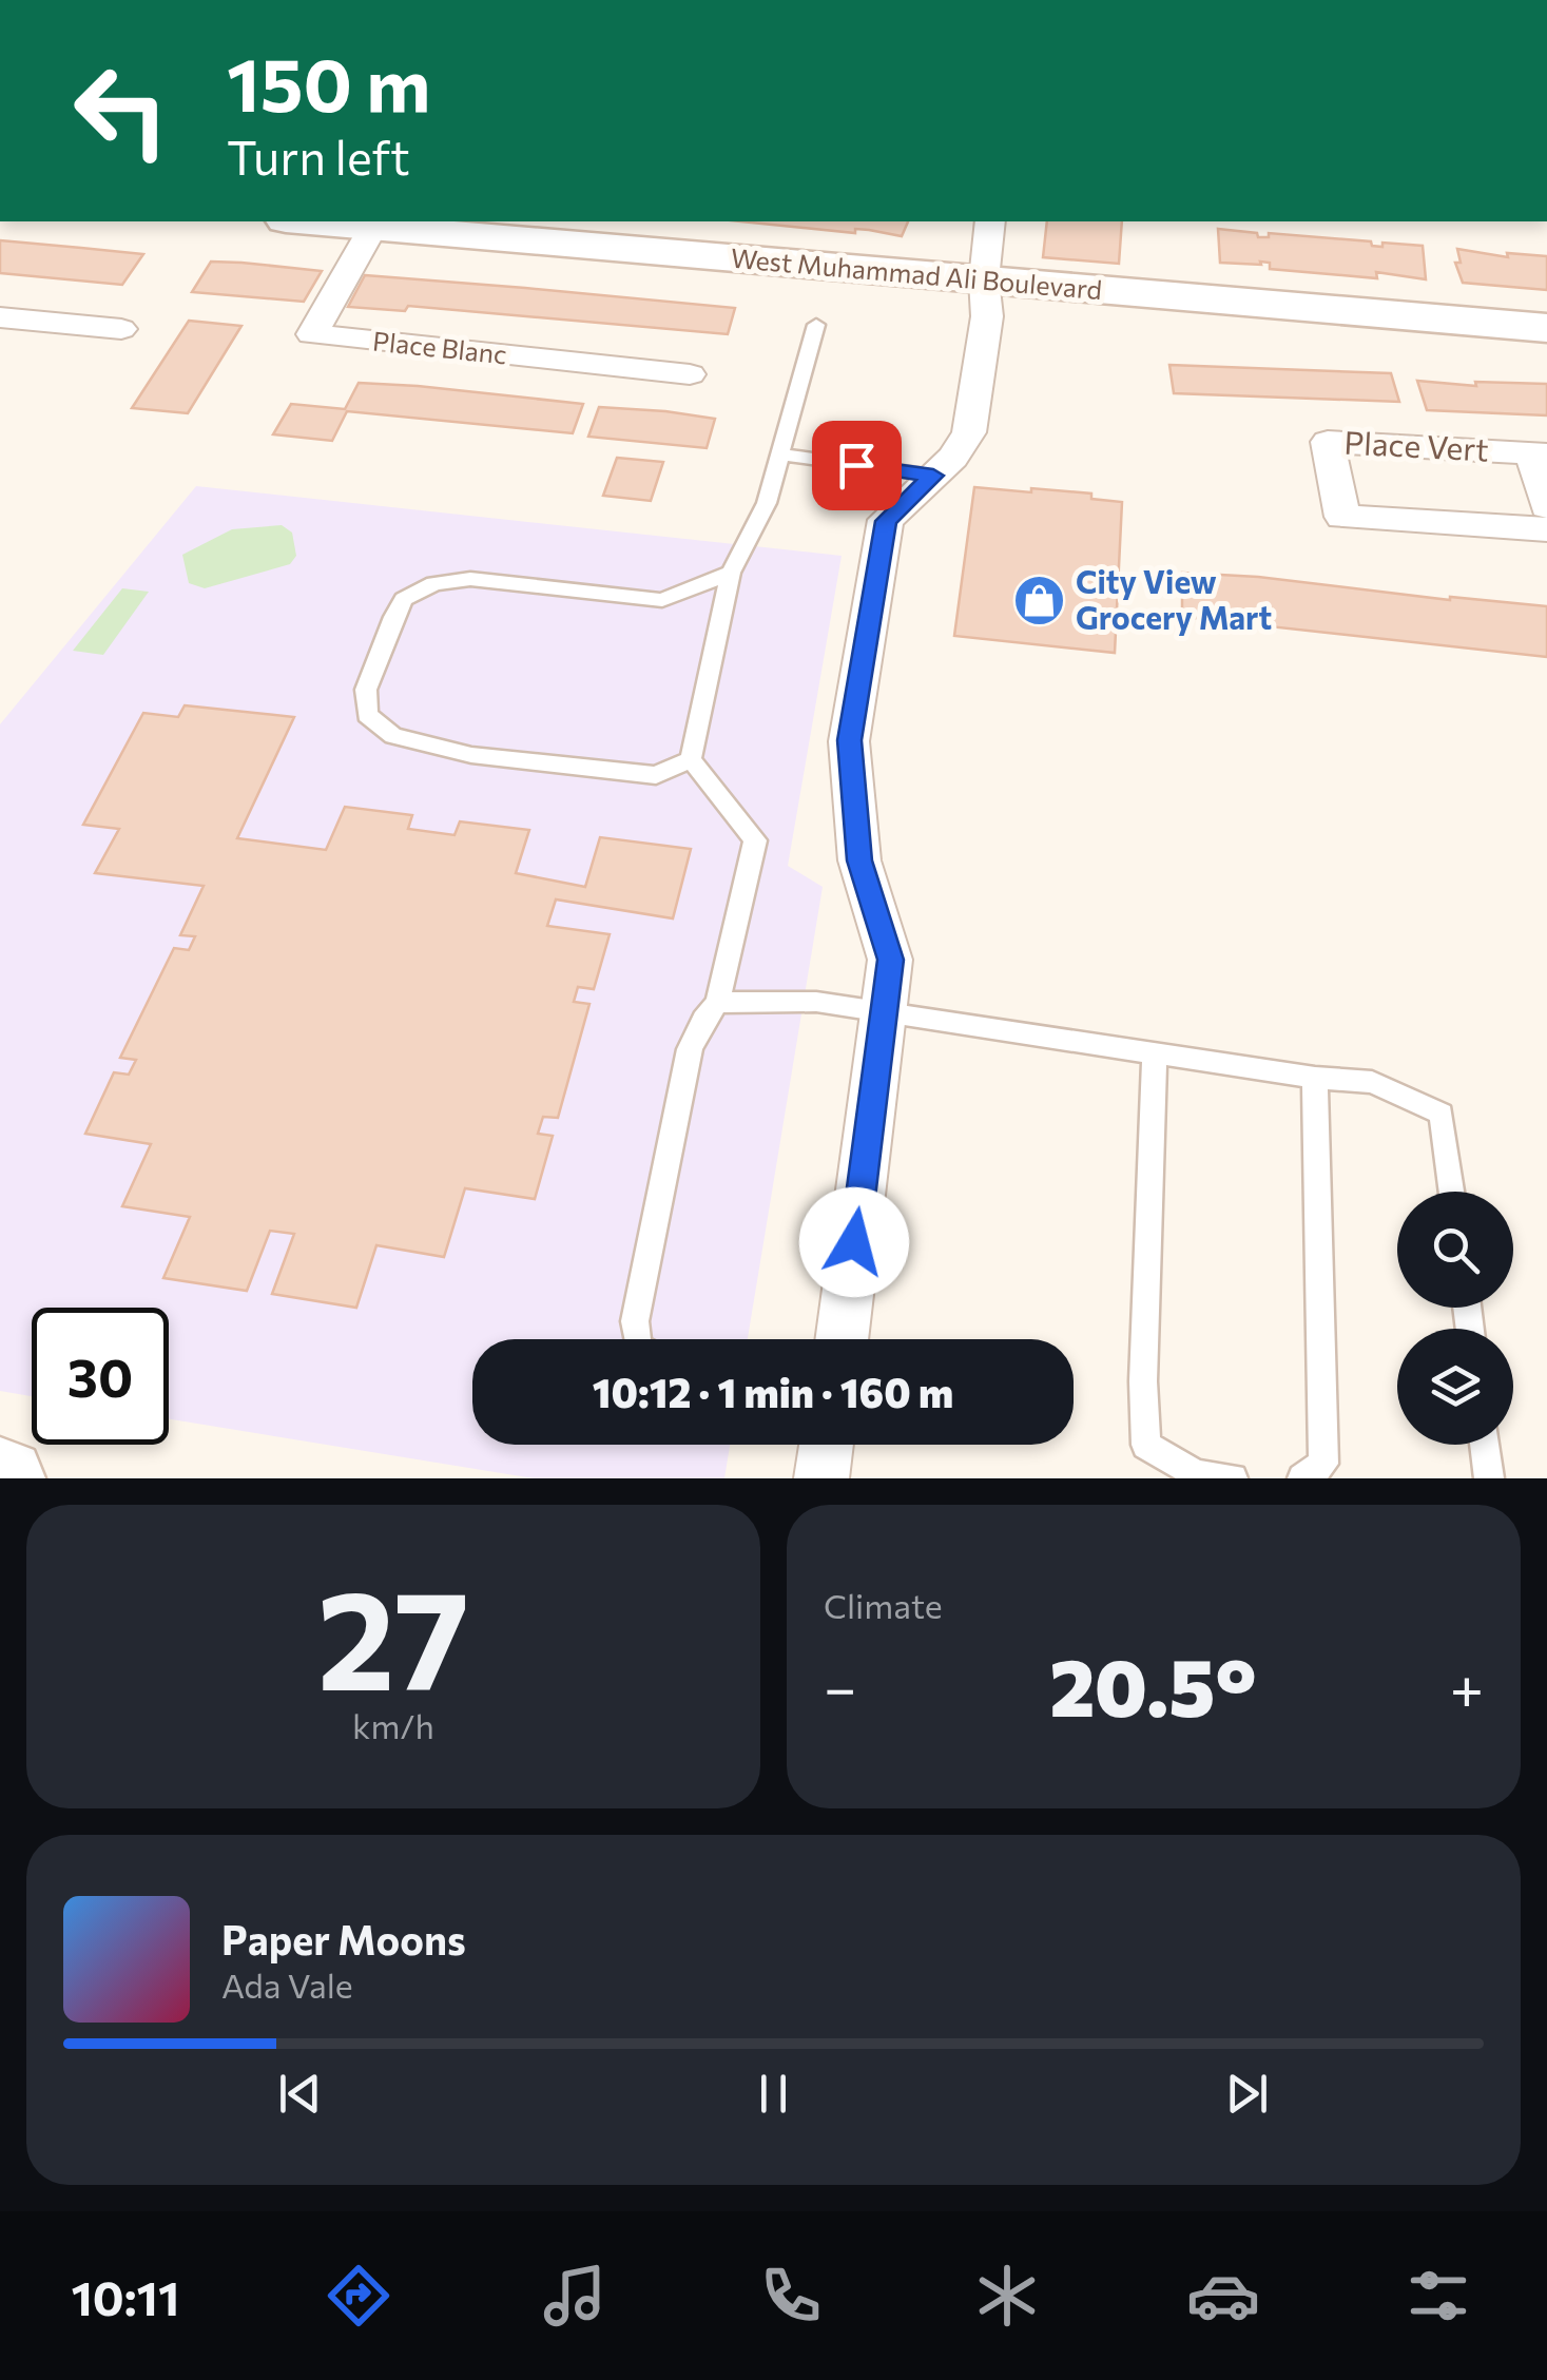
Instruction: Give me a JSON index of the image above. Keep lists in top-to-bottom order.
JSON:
{
  "streets": {
    "main road": ["West Muhammad Ali Boulevard"],
    "street": ["Place Blanc", "Place Vert"]
  },
  "crossings": [
    ["West Muhammad Ali Boulevard", "Place Blanc"]
  ],
  "places": {
    "shop": ["City View Grocery Mart"]
  },
  "page": {
    "turn": ["150 m", "Turn left"],
    "limit": "30",
    "trip": "10:12 · 1 min · 160 m",
    "tile": [
      ["27", "km/h"],
      "Climate"
    ],
    "heat": ["−", "20.5°", "+"],
    "song": ["Paper Moons", "Ada Vale"],
    "tabs": "10:11"
  }
}
